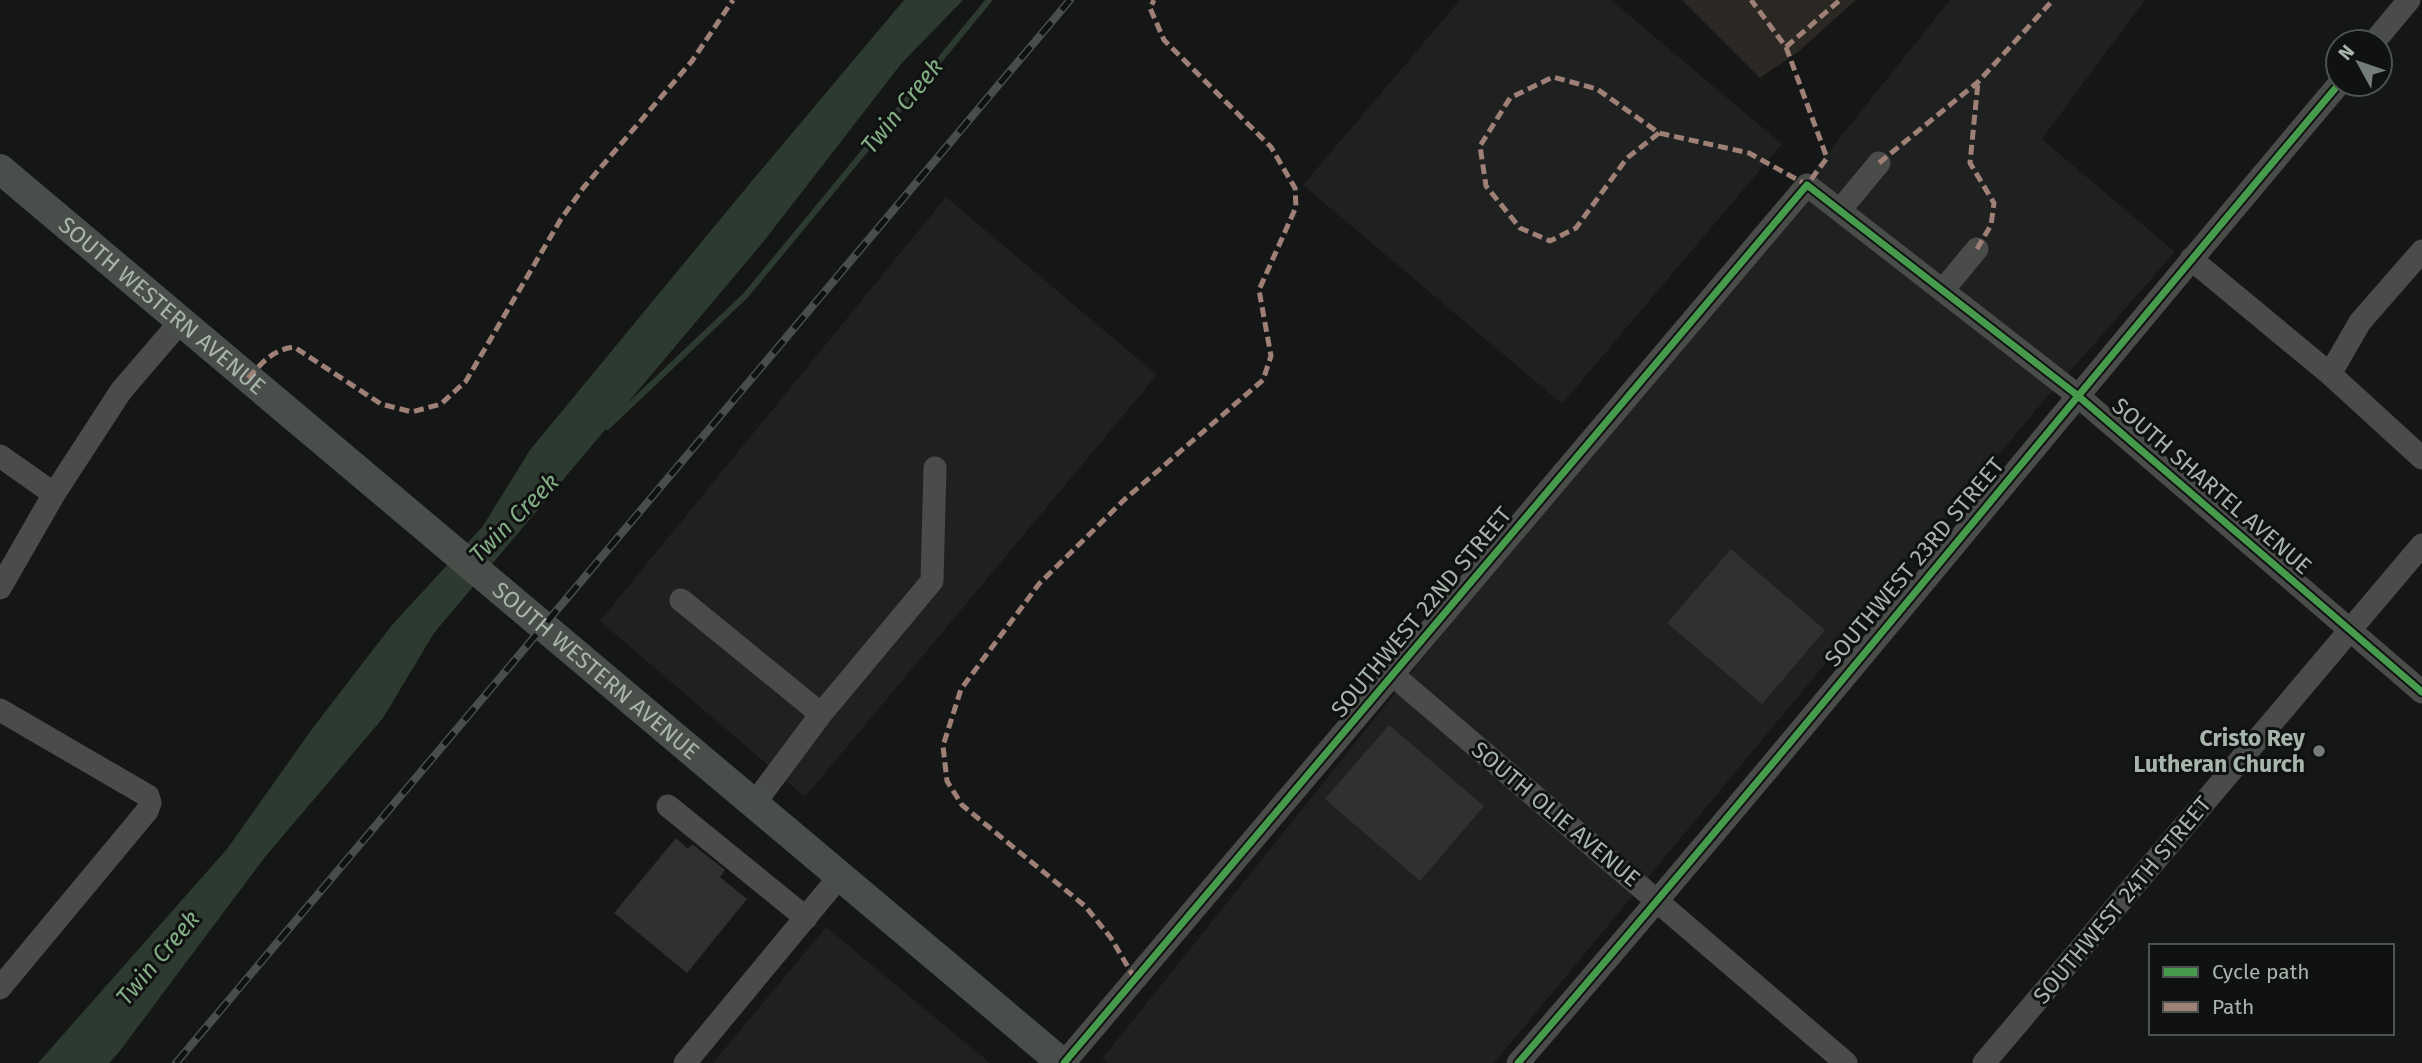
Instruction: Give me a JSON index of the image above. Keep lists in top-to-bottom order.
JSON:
{
  "streets": {
    "main road": ["SOUTH WESTERN AVENUE"],
    "street": [
      "SOUTH SHARTEL AVENUE",
      "SOUTHWEST 23RD STREET",
      "SOUTHWEST 22ND STREET",
      "SOUTH OLIE AVENUE",
      "SOUTHWEST 24TH STREET"
    ]
  },
  "crossings": [
    ["SOUTH WESTERN AVENUE", "SOUTHWEST 22ND STREET"],
    ["SOUTH SHARTEL AVENUE", "SOUTHWEST 23RD STREET"],
    ["SOUTH SHARTEL AVENUE", "SOUTHWEST 22ND STREET"],
    ["SOUTH SHARTEL AVENUE", "SOUTHWEST 24TH STREET"],
    ["SOUTHWEST 23RD STREET", "SOUTH OLIE AVENUE"],
    ["SOUTHWEST 22ND STREET", "SOUTH OLIE AVENUE"]
  ],
  "water": ["Twin Creek"],
  "places": ["Cristo Rey Lutheran Church"],
  "legend": ["Cycle path", "Path"],
  "north": "top left"
}
